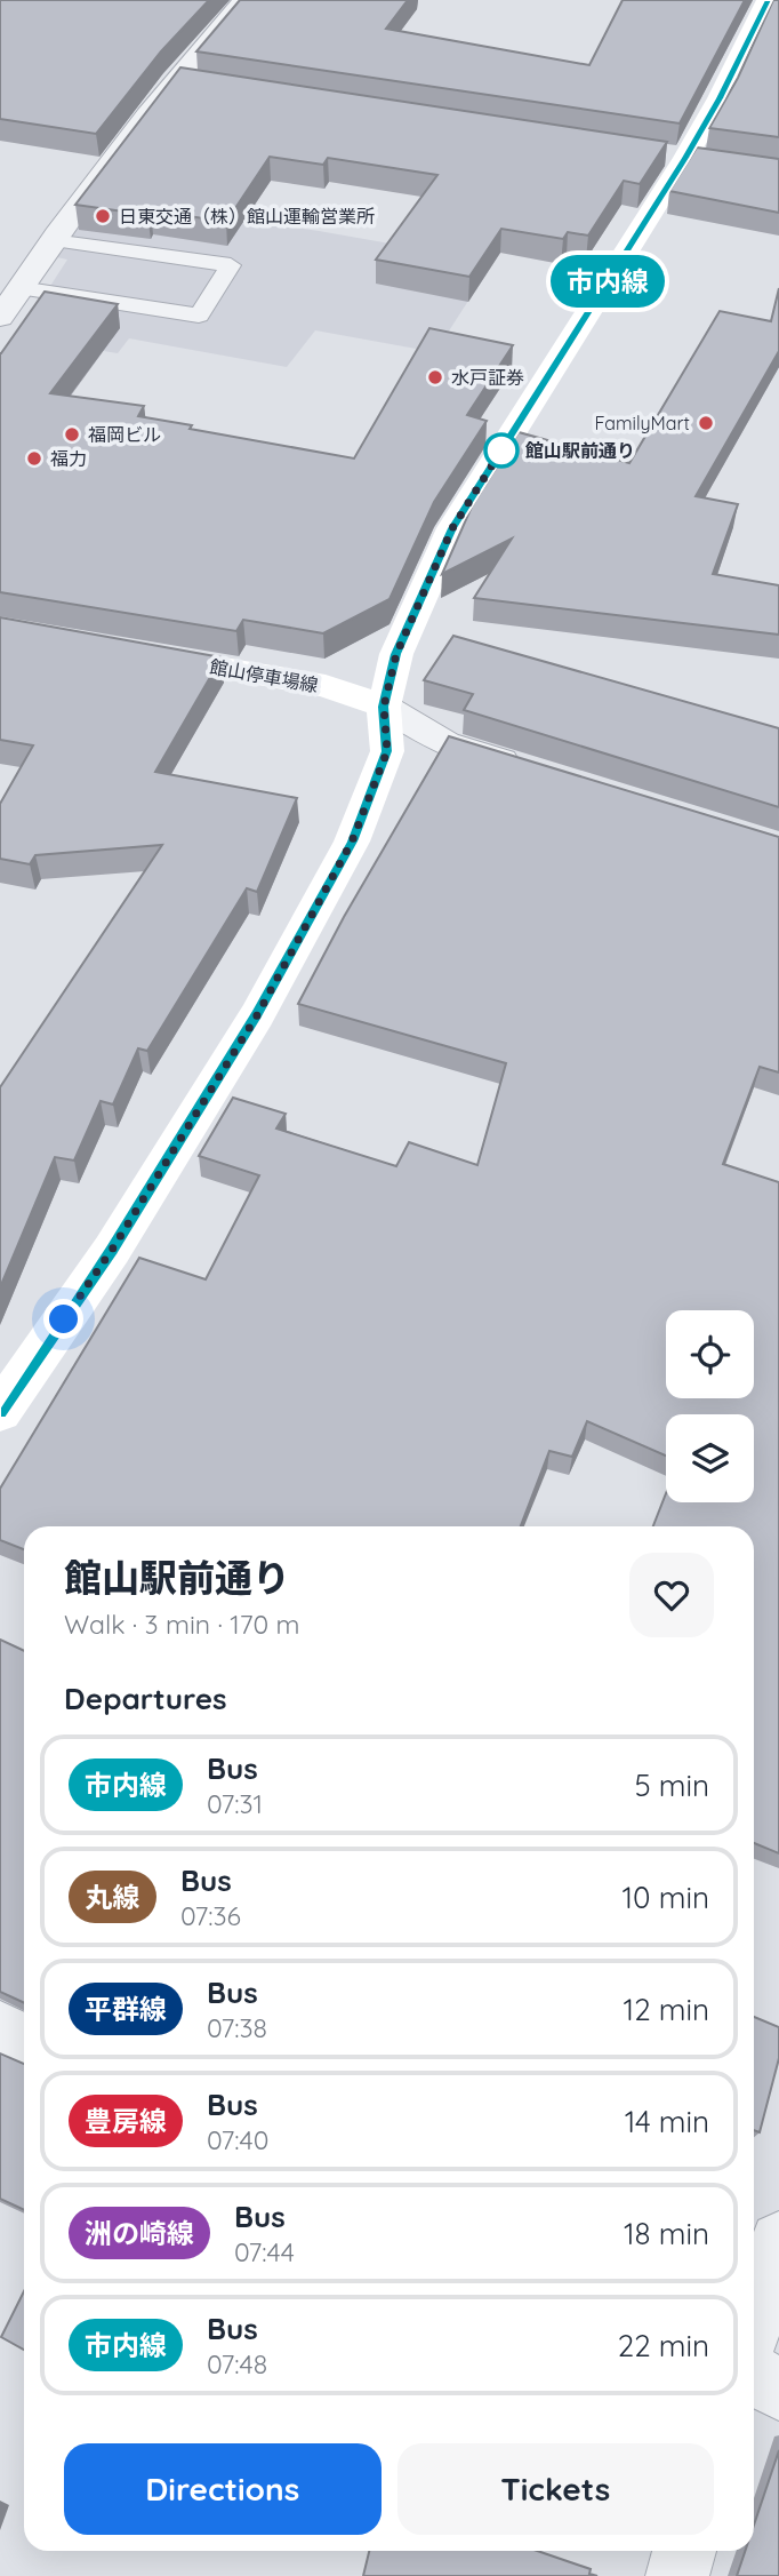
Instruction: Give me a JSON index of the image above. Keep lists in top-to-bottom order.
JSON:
{
  "streets": {
    "main road": ["館山停車場線"]
  },
  "places": [
    "日東交通（株）館山運輸営業所",
    "水戸証券",
    "FamilyMart",
    "福岡ビル",
    "館山駅前通り",
    "福力"
  ],
  "lines": ["bus line 市内線"],
  "page": {
    "on_map": "市内線",
    "heading": [
      ["館山駅前通り", "Walk · 3 min · 170 m"],
      "Departures"
    ],
    "list": [
      {
        "mark": "市内線",
        "name": "Bus",
        "note": "07:31",
        "value": "5 min"
      },
      {
        "mark": "丸線",
        "name": "Bus",
        "note": "07:36",
        "value": "10 min"
      },
      {
        "mark": "平群線",
        "name": "Bus",
        "note": "07:38",
        "value": "12 min"
      },
      {
        "mark": "豊房線",
        "name": "Bus",
        "note": "07:40",
        "value": "14 min"
      },
      {
        "mark": "洲の崎線",
        "name": "Bus",
        "note": "07:44",
        "value": "18 min"
      },
      {
        "mark": "市内線",
        "name": "Bus",
        "note": "07:48",
        "value": "22 min"
      }
    ],
    "buttons": ["Directions", "Tickets"]
  }
}
